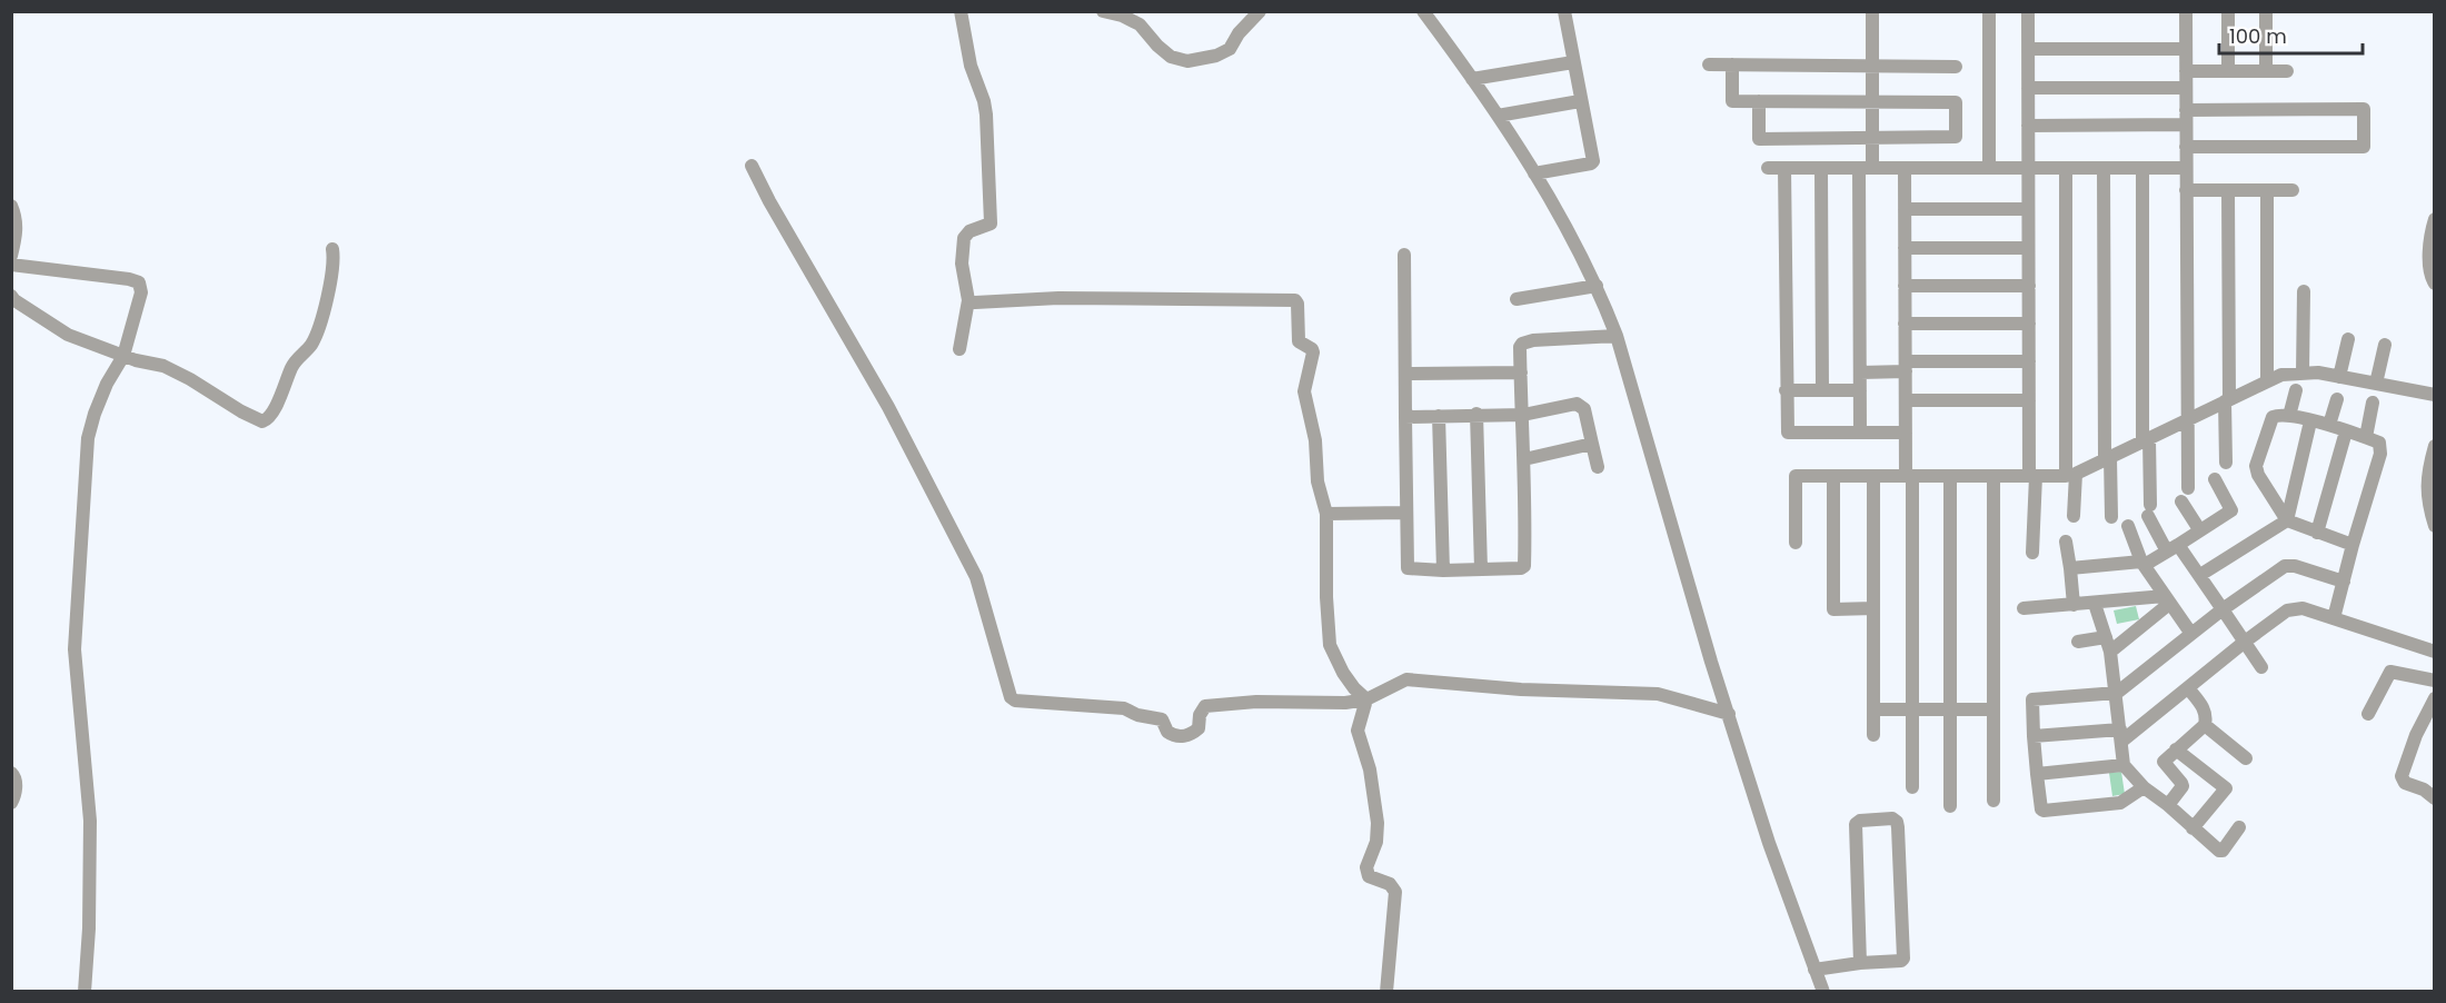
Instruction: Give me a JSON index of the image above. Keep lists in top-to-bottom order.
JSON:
{
  "scale_bar": "100 m"
}
